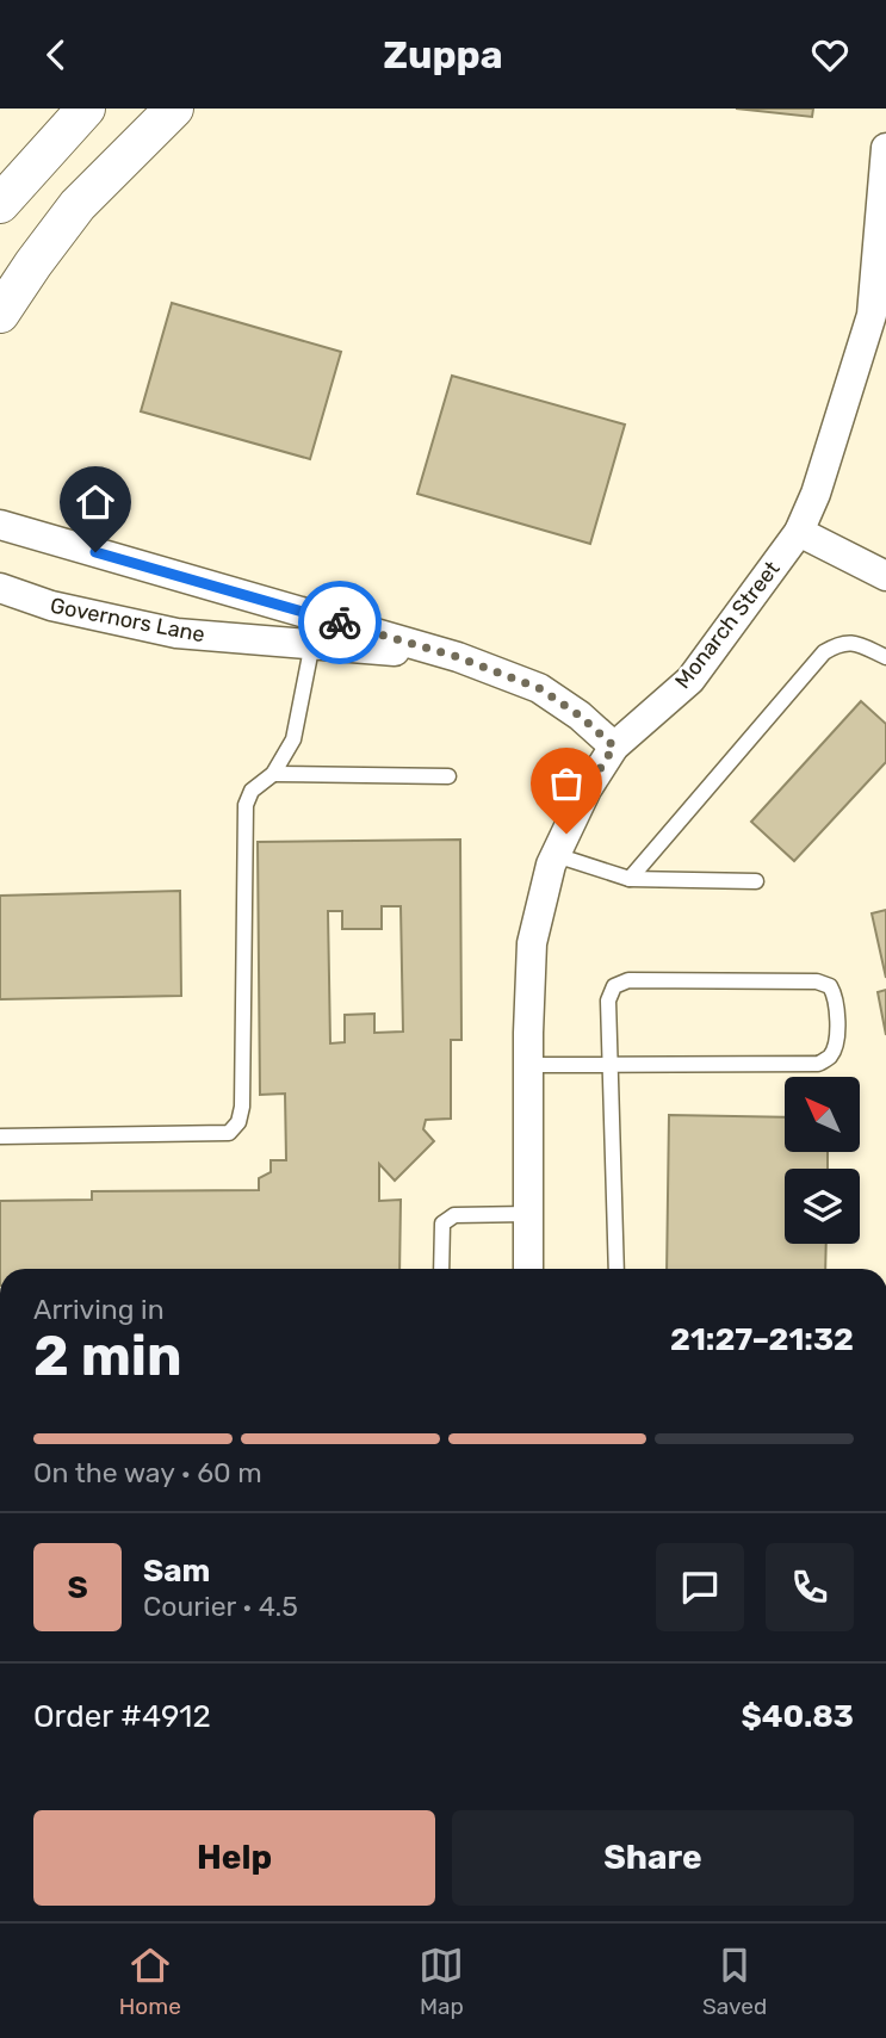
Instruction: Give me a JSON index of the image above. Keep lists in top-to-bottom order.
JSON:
{
  "streets": {
    "street": ["Governors Lane", "Monarch Street"]
  },
  "crossings": [
    ["Governors Lane", "Monarch Street"]
  ],
  "north": "top left",
  "page": {
    "header": "Zuppa",
    "heading": ["2 min", "Arriving in", "21:27–21:32"],
    "panel": [
      "Sam",
      "Courier · 4.5",
      "Order #4912",
      "$40.83"
    ],
    "bar": "On the way · 60 m",
    "round": "S",
    "buttons": ["Help", "Share"],
    "tabs": ["Home", "Map", "Saved"]
  }
}
